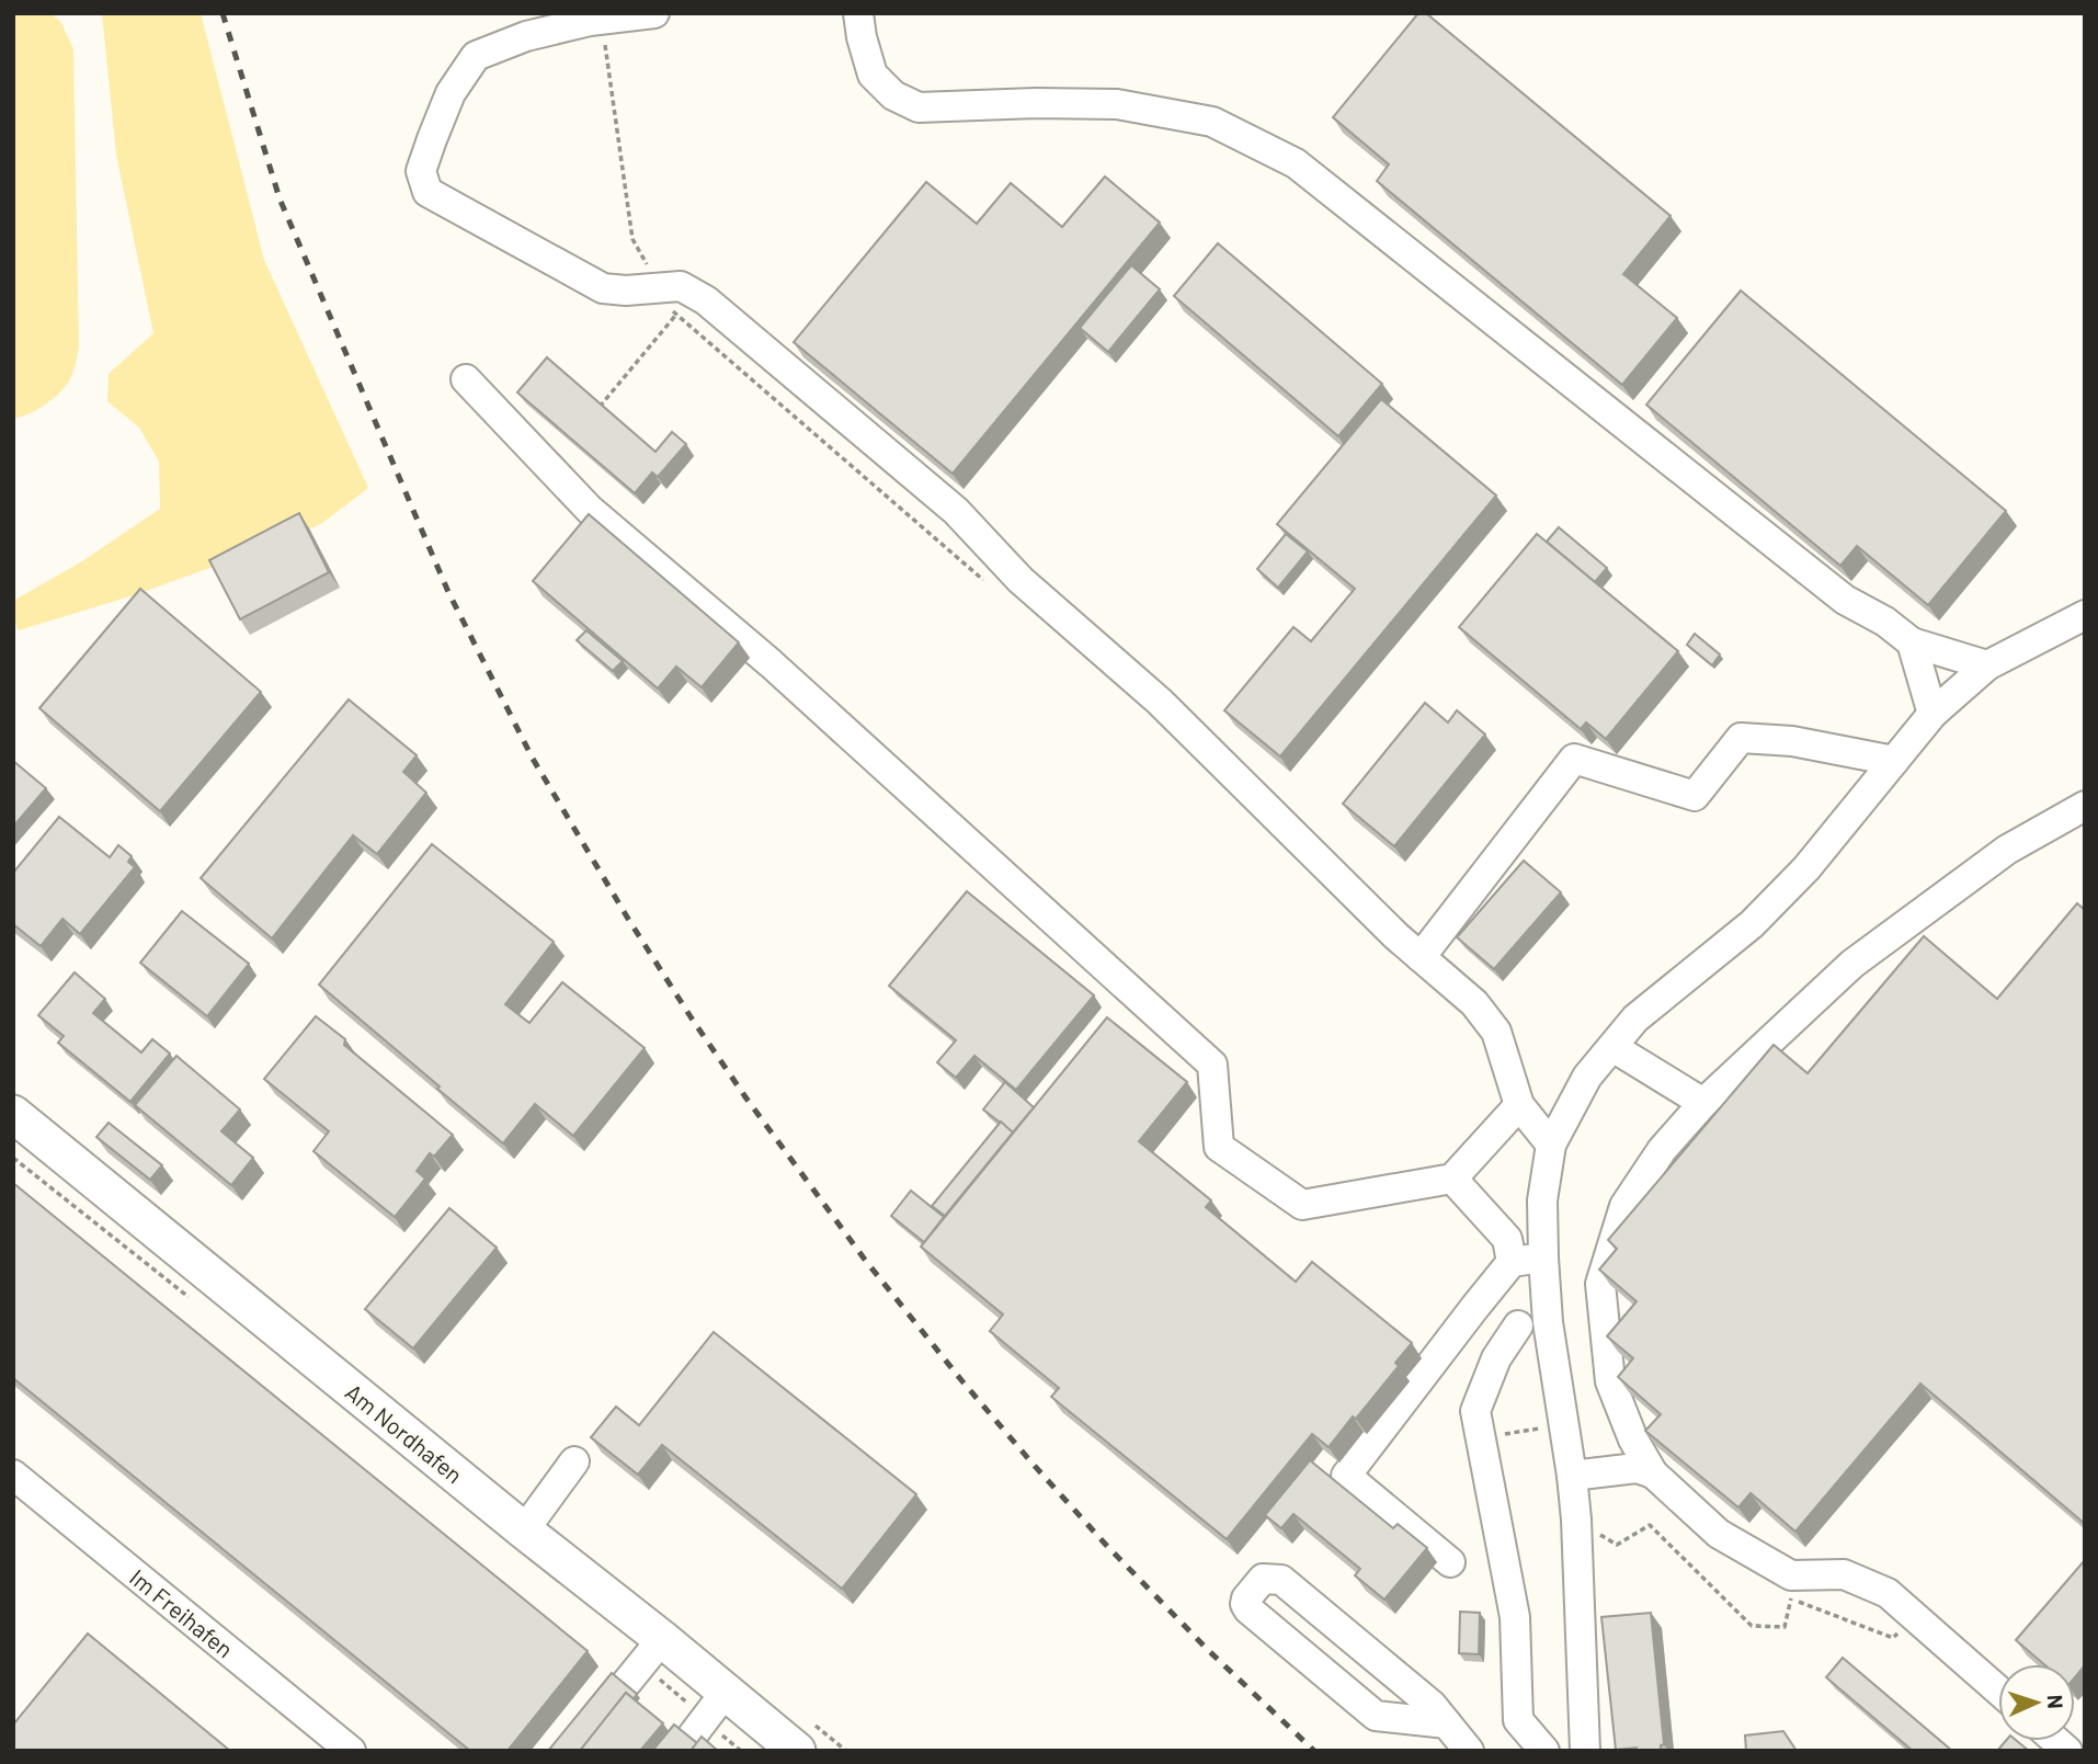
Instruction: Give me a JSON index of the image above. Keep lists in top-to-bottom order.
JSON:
{
  "streets": {
    "main road": ["Am Nordhafen"],
    "lane": ["Im Freihafen"]
  },
  "north": "right"
}
